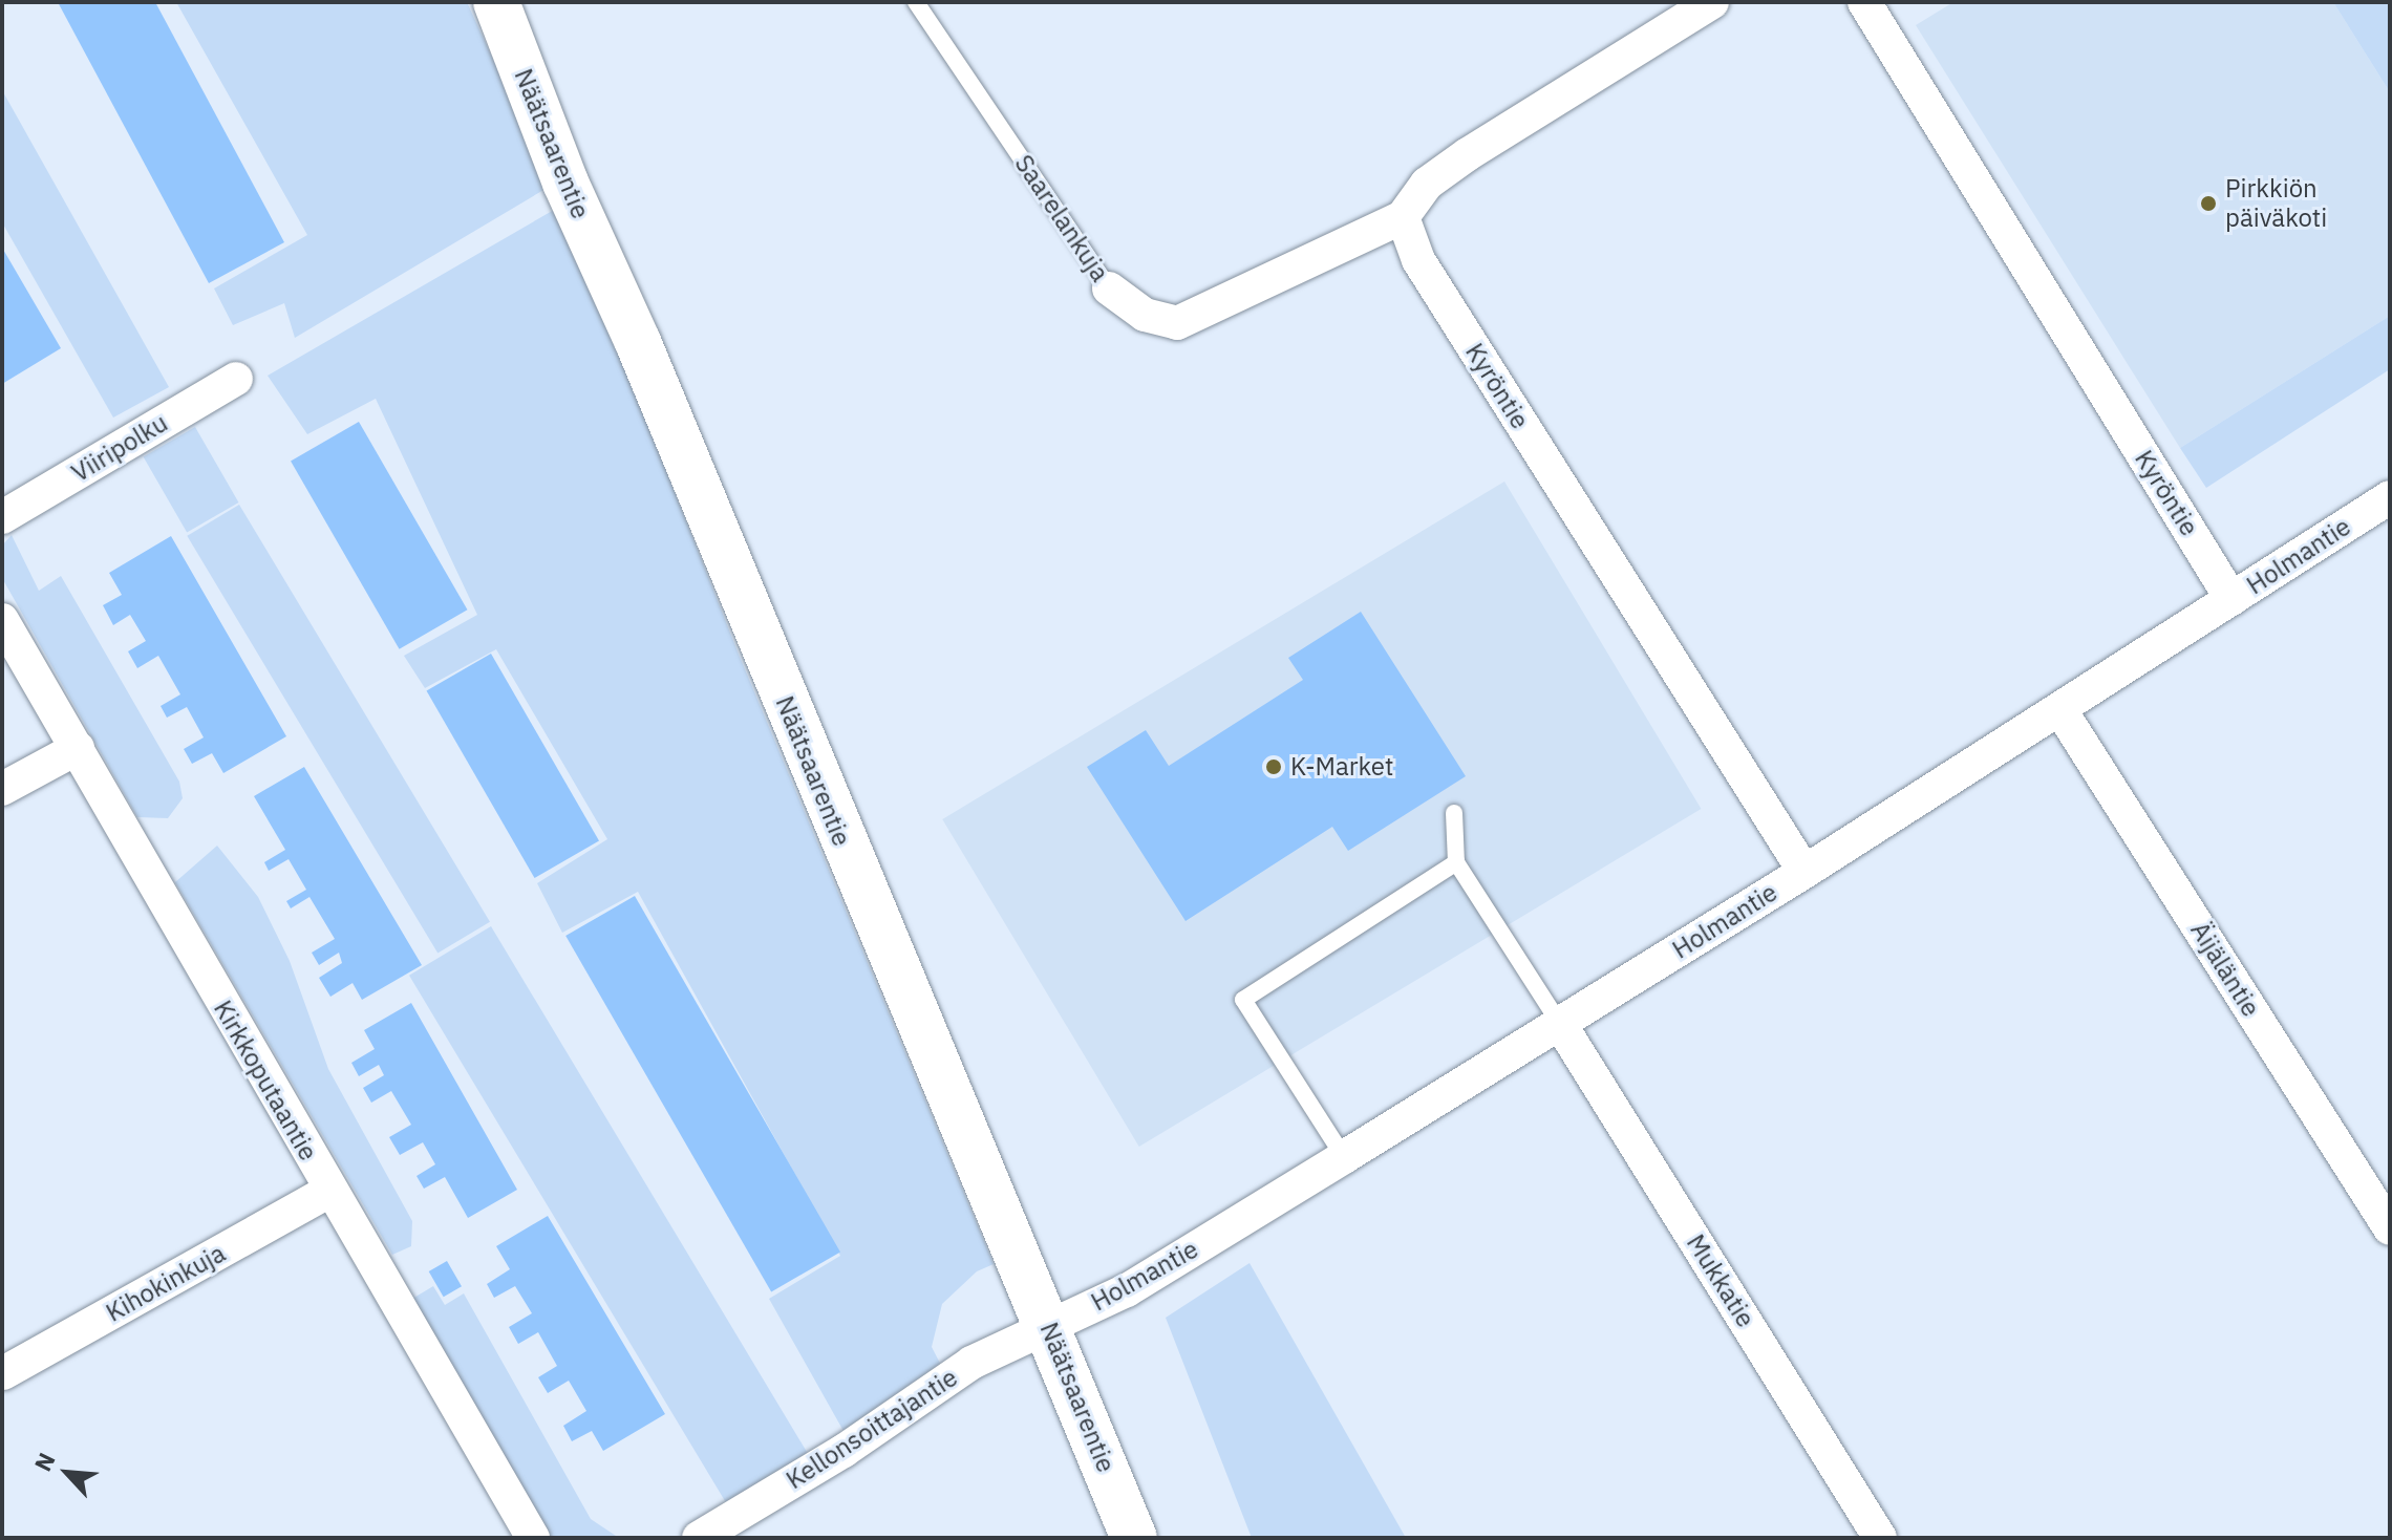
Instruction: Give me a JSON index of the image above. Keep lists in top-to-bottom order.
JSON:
{
  "streets": {
    "street": [
      "Näätsaarentie",
      "Saarelankuja",
      "Kyröntie",
      "Viiripolku",
      "Holmantie",
      "Äijäläntie",
      "Kirkkoputaantie",
      "Mukkatie",
      "Kihokinkuja",
      "Kellonsoittajantie"
    ]
  },
  "crossings": [
    ["Näätsaarentie", "Holmantie"],
    ["Näätsaarentie", "Kellonsoittajantie"],
    ["Saarelankuja", "Kyröntie"],
    ["Kyröntie", "Holmantie"],
    ["Holmantie", "Äijäläntie"],
    ["Holmantie", "Mukkatie"],
    ["Holmantie", "Kellonsoittajantie"],
    ["Kirkkoputaantie", "Kihokinkuja"]
  ],
  "places": ["Pirkkiön päiväkoti", "K-Market"],
  "north": "top left"
}
